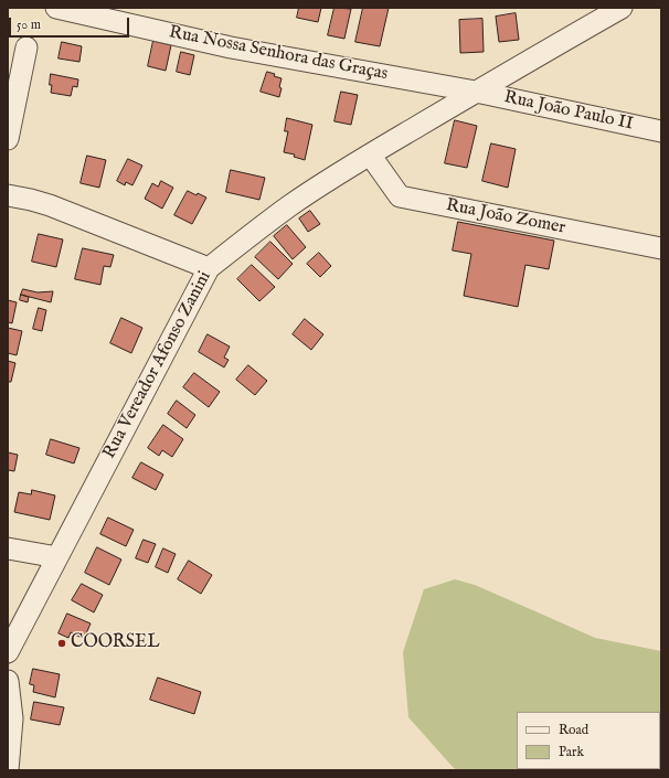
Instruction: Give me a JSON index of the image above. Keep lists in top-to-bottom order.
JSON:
{
  "streets": {
    "street": [
      "Rua Nossa Senhora das Graças",
      "Rua João Paulo II",
      "Rua João Zomer",
      "Rua Vereador Afonso Zanini"
    ]
  },
  "crossings": [
    ["Rua Nossa Senhora das Graças", "Rua João Paulo II"],
    ["Rua Nossa Senhora das Graças", "Rua Vereador Afonso Zanini"],
    ["Rua João Paulo II", "Rua Vereador Afonso Zanini"],
    ["Rua João Zomer", "Rua Vereador Afonso Zanini"]
  ],
  "places": ["COORSEL"],
  "legend": ["Road", "Park"],
  "scale_bar": "50 m"
}
